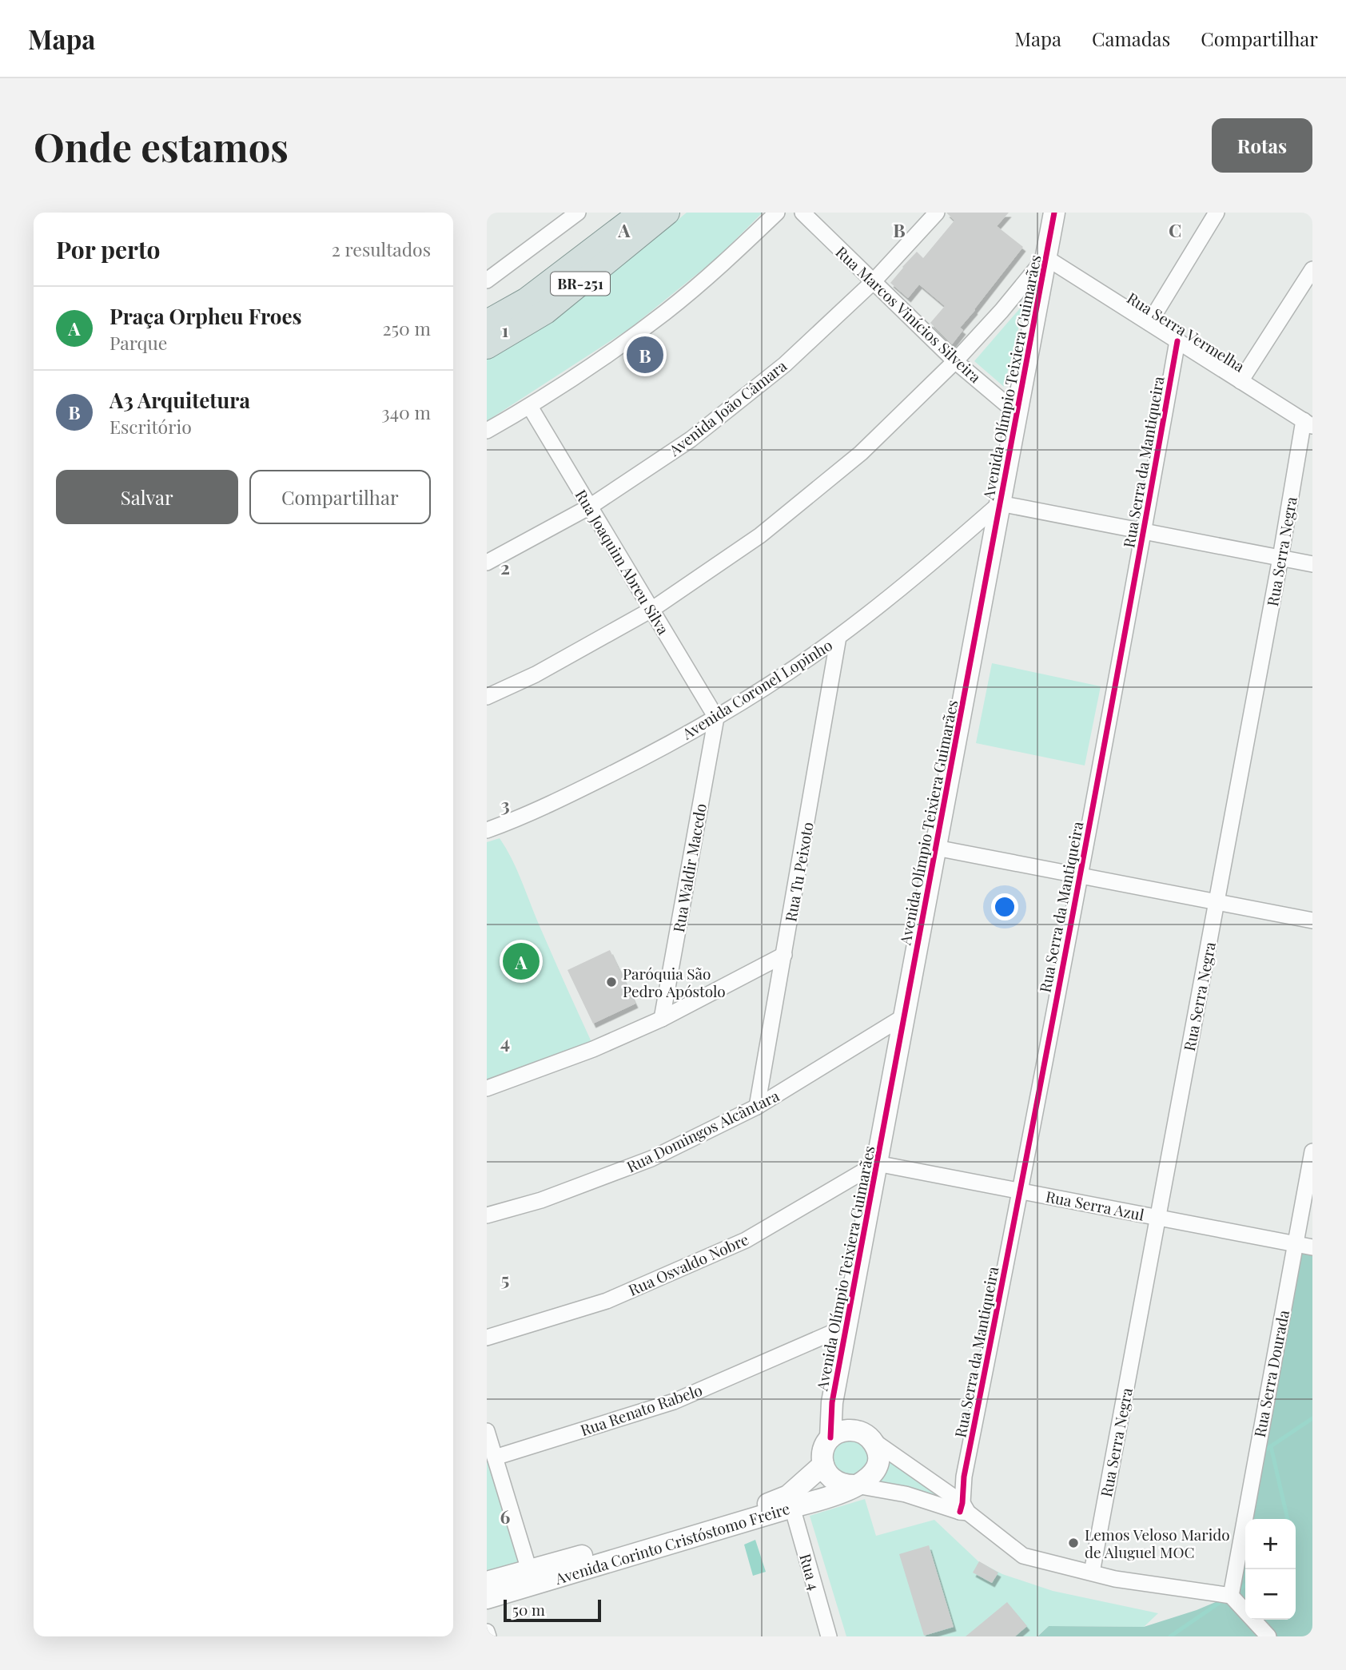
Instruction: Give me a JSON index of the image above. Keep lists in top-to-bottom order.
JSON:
{
  "streets": {
    "main road": ["BR-251"],
    "street": [
      "Rua Marcos Vinícios Silveira",
      "Rua Serra Vermelha",
      "Avenida Olímpio Teixiera Guimarães",
      "Avenida João Câmara",
      "Rua Serra da Mantiqueira",
      "Rua Serra Negra",
      "Rua Joaquim Abreu Silva",
      "Avenida Coronel Lopinho",
      "Rua Waldir Macedo",
      "Rua Tu Peixoto",
      "Rua Domingos Alcântara",
      "Rua Serra Azul",
      "Rua Osvaldo Nobre",
      "Rua Serra Dourada",
      "Rua Renato Rabelo",
      "Avenida Corinto Cristóstomo Freire",
      "Rua 4"
    ]
  },
  "crossings": [
    ["Rua Marcos Vinícios Silveira", "Avenida Olímpio Teixiera Guimarães"],
    ["Rua Marcos Vinícios Silveira", "Avenida João Câmara"],
    ["Rua Serra Vermelha", "Avenida Olímpio Teixiera Guimarães"],
    ["Rua Serra Vermelha", "Rua Serra da Mantiqueira"],
    ["Rua Serra Vermelha", "Rua Serra Negra"],
    ["Avenida Olímpio Teixiera Guimarães", "Avenida Coronel Lopinho"],
    ["Avenida Olímpio Teixiera Guimarães", "Rua Domingos Alcântara"],
    ["Avenida Olímpio Teixiera Guimarães", "Rua Serra Azul"],
    ["Avenida Olímpio Teixiera Guimarães", "Rua Osvaldo Nobre"],
    ["Avenida Olímpio Teixiera Guimarães", "Rua Renato Rabelo"],
    ["Avenida Olímpio Teixiera Guimarães", "Avenida Corinto Cristóstomo Freire"],
    ["Avenida João Câmara", "Rua Joaquim Abreu Silva"],
    ["Rua Serra da Mantiqueira", "Rua Serra Azul"],
    ["Rua Serra Negra", "Rua Serra Azul"],
    ["Rua Joaquim Abreu Silva", "Avenida Coronel Lopinho"],
    ["Rua Joaquim Abreu Silva", "Rua Waldir Macedo"],
    ["Avenida Coronel Lopinho", "Rua Waldir Macedo"],
    ["Avenida Coronel Lopinho", "Rua Tu Peixoto"],
    ["Rua Tu Peixoto", "Rua Domingos Alcântara"],
    ["Rua Serra Azul", "Rua Osvaldo Nobre"],
    ["Rua Serra Azul", "Rua Serra Dourada"],
    ["Avenida Corinto Cristóstomo Freire", "Rua 4"]
  ],
  "places": ["Paróquia São Pedro Apóstolo", "Lemos Veloso Marido de Aluguel MOC"],
  "scale_bar": "50 m",
  "page": {
    "header": "Mapa",
    "nav": ["Mapa", "Camadas", "Compartilhar"],
    "buttons": [
      "Rotas",
      ["Salvar", "Compartilhar"]
    ],
    "title": "Onde estamos",
    "heading": ["Por perto", "2 resultados"],
    "list": [
      {
        "mark": "A",
        "name": "Praça Orpheu Froes",
        "note": "Parque",
        "value": "250 m"
      },
      {
        "mark": "B",
        "name": "A3 Arquitetura",
        "note": "Escritório",
        "value": "340 m"
      }
    ],
    "pins": ["B", "A"],
    "map_buttons": ["+", "−"],
    "scale": "50 m"
  },
  "grid": {
    "columns": ["A", "B", "C"],
    "rows": [
      "1",
      "2",
      "3",
      "4",
      "5",
      "6"
    ]
  }
}
